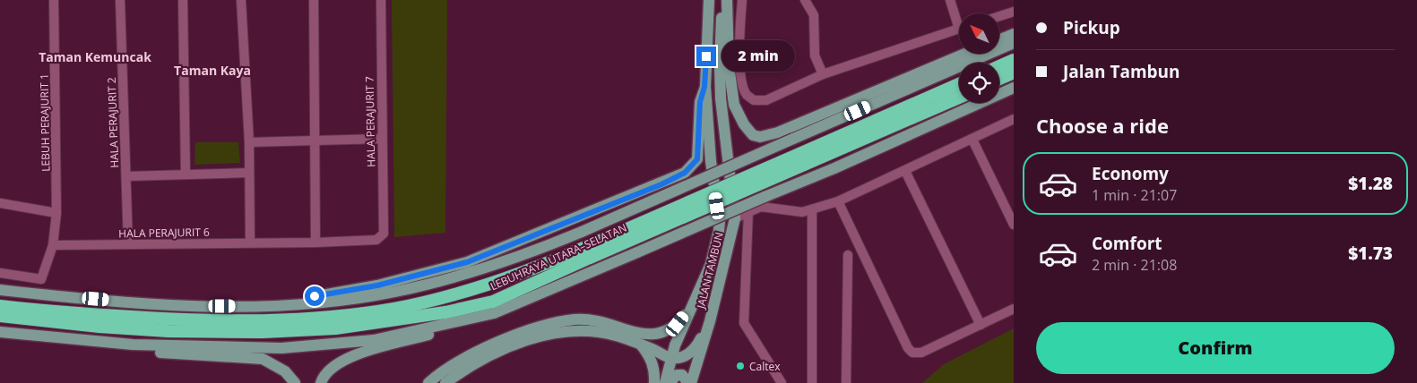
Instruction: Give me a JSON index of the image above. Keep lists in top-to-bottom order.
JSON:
{
  "streets": {
    "highway": ["LEBUHRAYA UTARA–SELATAN"],
    "main road": ["JALAN TAMBUN"],
    "street": [
      "HALA PERAJURIT 7",
      "LEBUH PERAJURIT 1",
      "HALA PERAJURIT 2",
      "HALA PERAJURIT 6"
    ]
  },
  "crossings": [
    ["HALA PERAJURIT 7", "HALA PERAJURIT 6"],
    ["LEBUH PERAJURIT 1", "HALA PERAJURIT 6"],
    ["HALA PERAJURIT 2", "HALA PERAJURIT 6"]
  ],
  "districts": ["Taman Kemuncak", "Taman Kaya"],
  "places": ["Caltex"],
  "north": "top left",
  "page": {
    "banner": ["Pickup", "Jalan Tambun"],
    "bubble": "2 min",
    "heading": "Choose a ride",
    "list": [
      {
        "name": "Economy",
        "note": "1 min · 21:07",
        "value": "$1.28"
      },
      {
        "name": "Comfort",
        "note": "2 min · 21:08",
        "value": "$1.73"
      }
    ],
    "buttons": "Confirm"
  }
}
